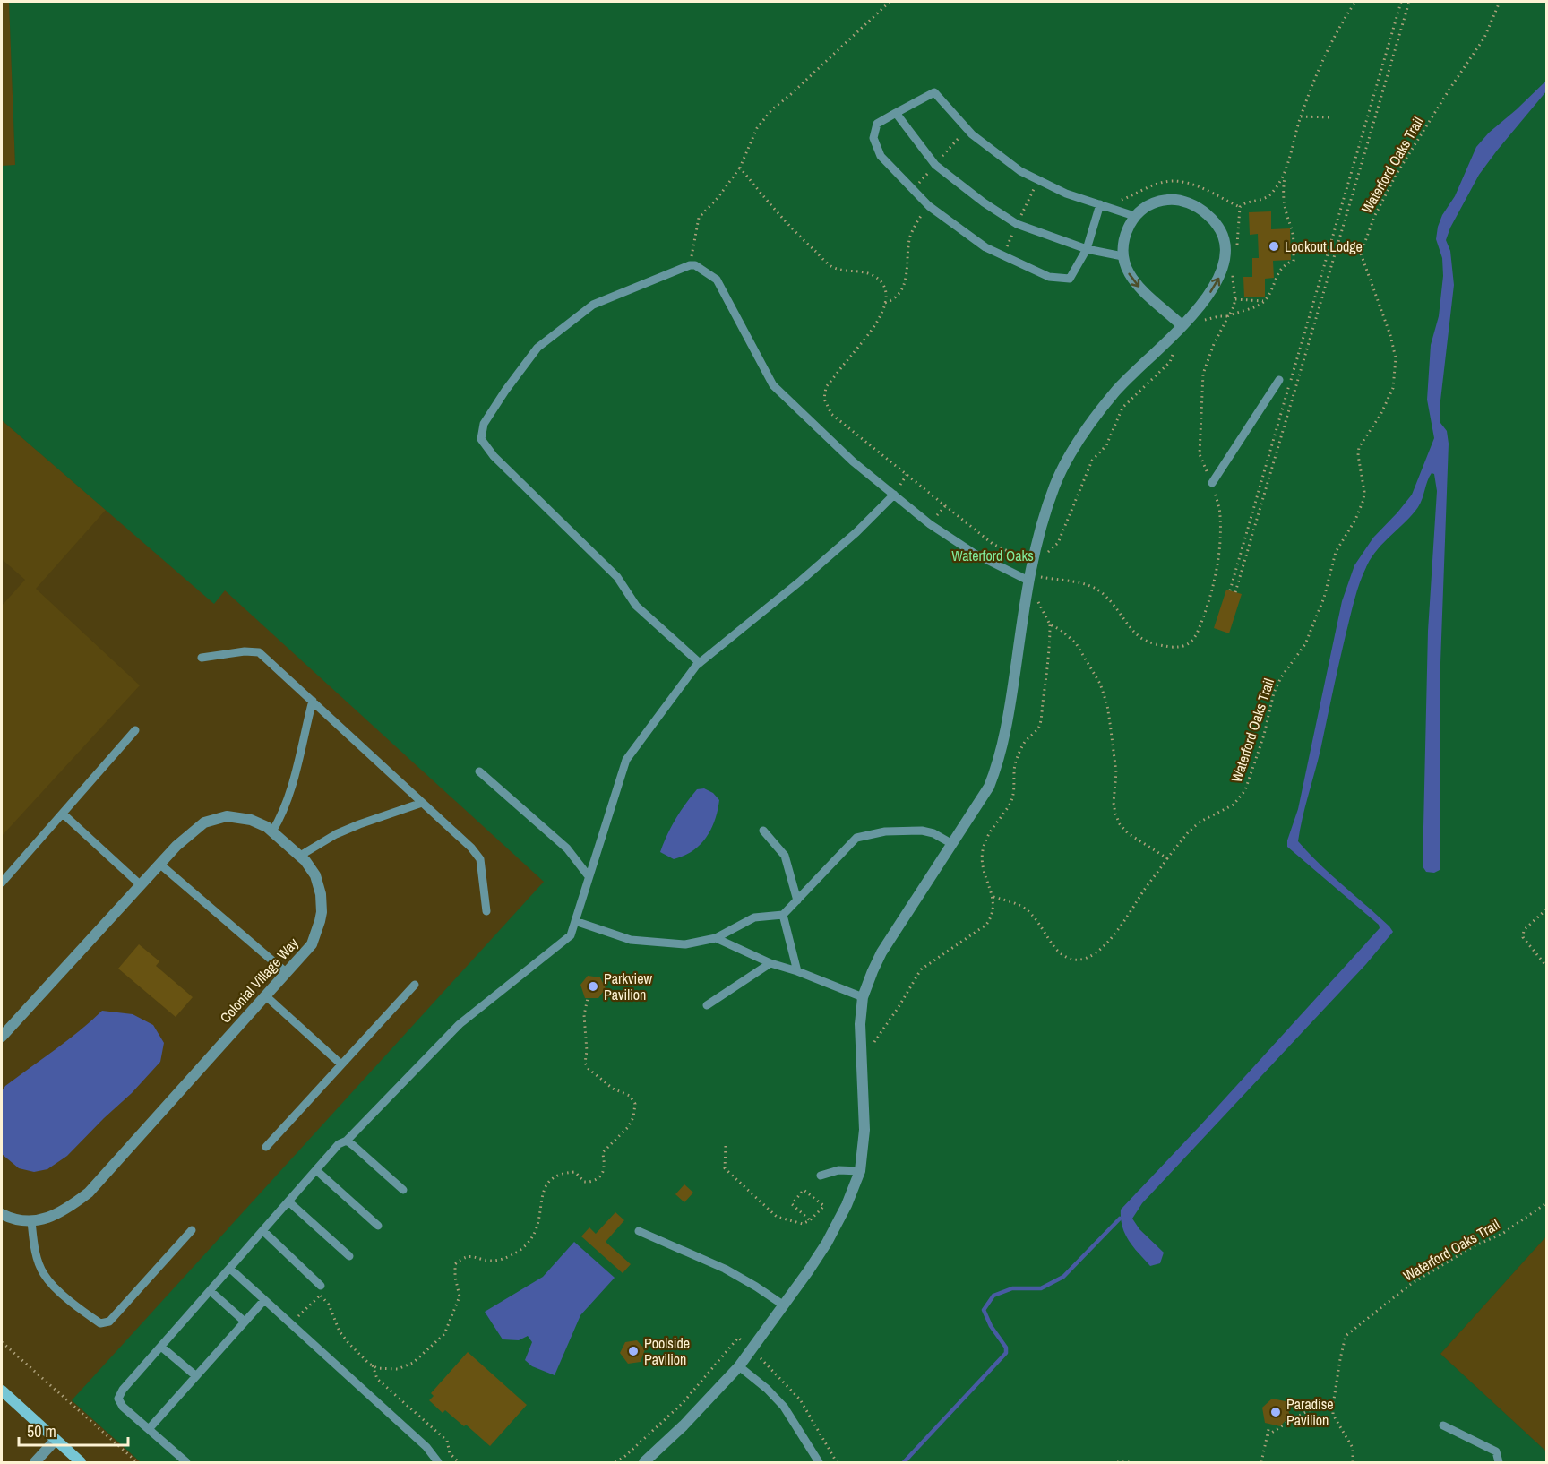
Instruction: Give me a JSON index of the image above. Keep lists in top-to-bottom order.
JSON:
{
  "streets": {
    "street": ["Colonial Village Way"],
    "path": ["Waterford Oaks Trail"]
  },
  "parks": ["Waterford Oaks"],
  "places": [
    "Lookout Lodge",
    "Parkview Pavilion",
    "Poolside Pavilion",
    "Paradise Pavilion"
  ],
  "scale_bar": "50 m"
}
